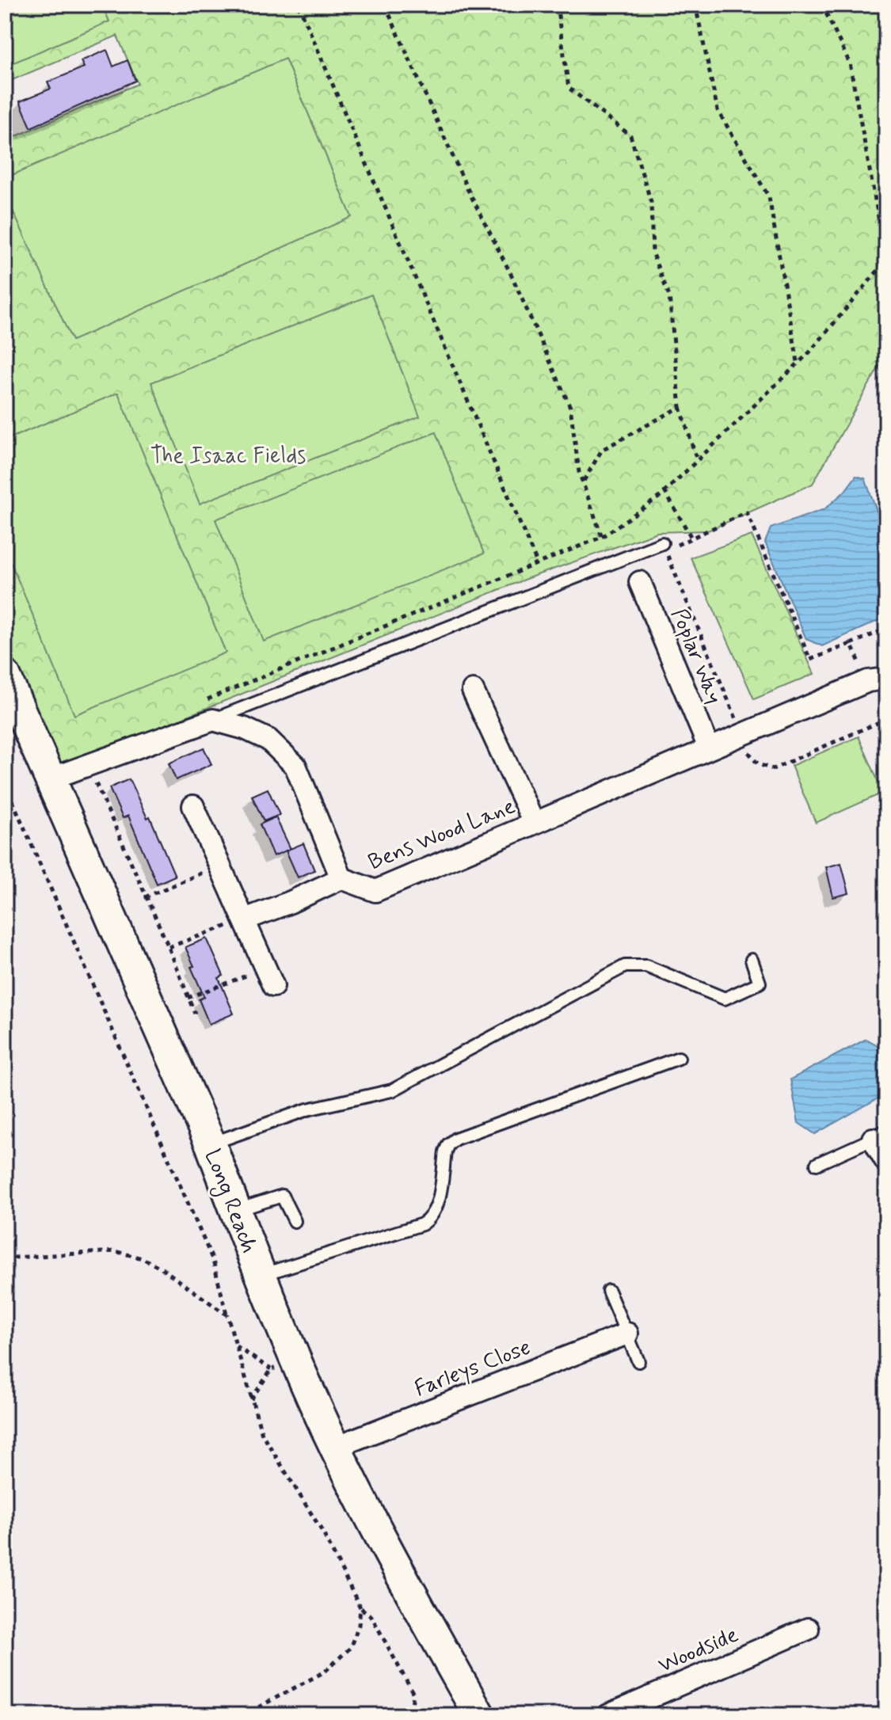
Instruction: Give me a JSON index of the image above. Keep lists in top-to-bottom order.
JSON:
{
  "streets": {
    "street": [
      "Poplar Way",
      "Bens Wood Lane",
      "Long Reach",
      "Farleys Close",
      "Woodside"
    ]
  },
  "crossings": [
    ["Poplar Way", "Bens Wood Lane"],
    ["Long Reach", "Farleys Close"]
  ],
  "parks": ["The Isaac Fields"]
}
